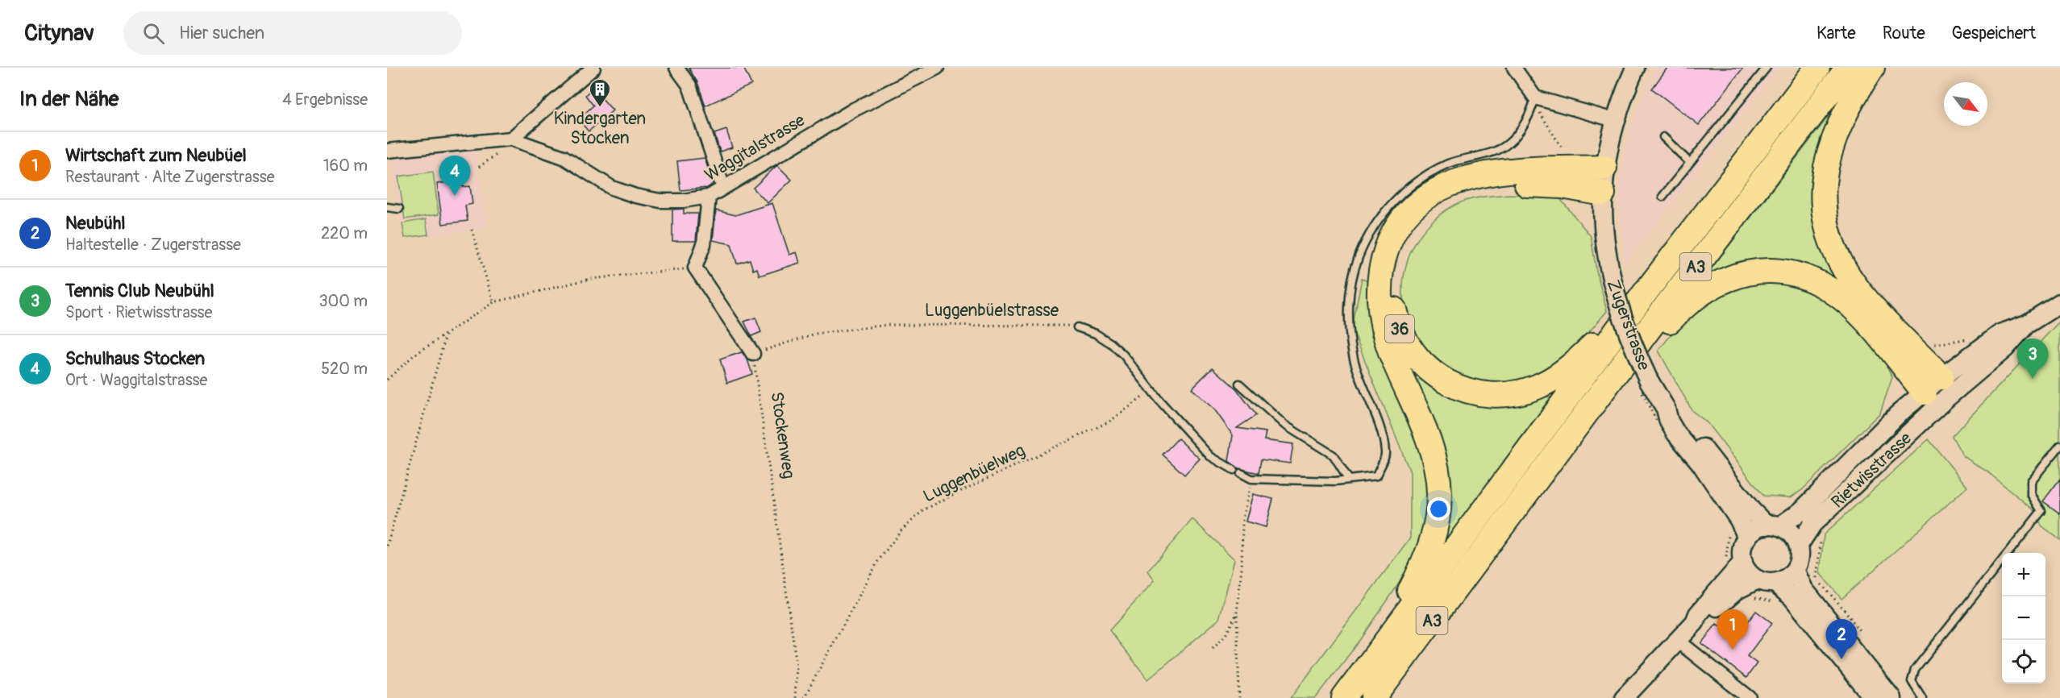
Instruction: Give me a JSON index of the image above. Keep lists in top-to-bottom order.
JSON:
{
  "streets": {
    "highway": ["A3", "36"],
    "main road": ["Zugerstrasse", "Rietwisstrasse"],
    "street": ["Waggitalstrasse"],
    "lane": ["Luggenbüelstrasse"],
    "path": ["Stockenweg", "Luggenbüelweg"]
  },
  "crossings": [
    ["A3", "36"],
    ["Luggenbüelstrasse", "Stockenweg"],
    ["Luggenbüelstrasse", "Luggenbüelweg"],
    ["Zugerstrasse", "36"],
    ["Zugerstrasse", "Rietwisstrasse"]
  ],
  "places": {
    "building": ["Kindergarten Stocken"]
  },
  "north": "bottom right",
  "page": {
    "header": "Citynav",
    "search": "Hier suchen",
    "nav": ["Karte", "Route", "Gespeichert"],
    "heading": ["In der Nähe", "4 Ergebnisse"],
    "list": [
      {
        "mark": "1",
        "name": "Wirtschaft zum Neubüel",
        "note": "Restaurant · Alte Zugerstrasse",
        "value": "160 m"
      },
      {
        "mark": "2",
        "name": "Neubühl",
        "note": "Haltestelle · Zugerstrasse",
        "value": "220 m"
      },
      {
        "mark": "3",
        "name": "Tennis Club Neubühl",
        "note": "Sport · Rietwisstrasse",
        "value": "300 m"
      },
      {
        "mark": "4",
        "name": "Schulhaus Stocken",
        "note": "Ort · Waggitalstrasse",
        "value": "520 m"
      }
    ],
    "pins": [
      "4",
      "3",
      "1",
      "2"
    ],
    "map_buttons": ["+", "−"]
  }
}
